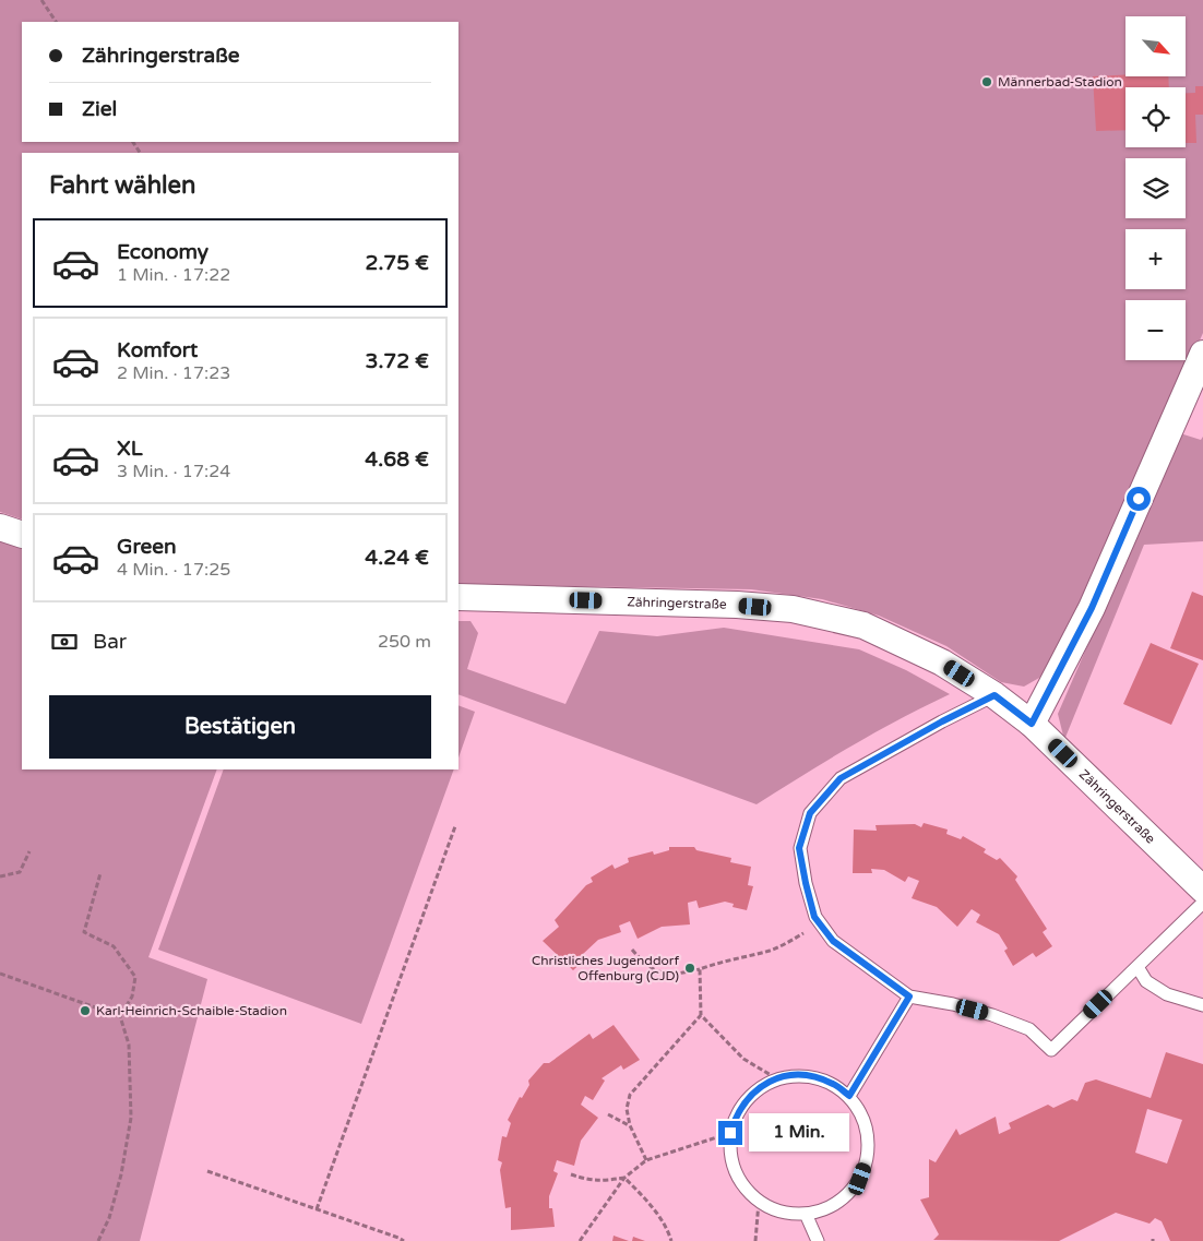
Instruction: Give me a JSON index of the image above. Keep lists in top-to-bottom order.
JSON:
{
  "streets": {
    "street": ["Zähringerstraße"]
  },
  "places": ["Männerbad-Stadion", "Christliches Jugenddorf Offenburg (CJD)", "Karl-Heinrich-Schaible-Stadion"],
  "north": "bottom right",
  "page": {
    "map_buttons": ["+", "−"],
    "banner": ["Zähringerstraße", "Ziel"],
    "heading": "Fahrt wählen",
    "list": [
      {
        "name": "Economy",
        "note": "1 Min. · 17:22",
        "value": "2.75 €"
      },
      {
        "name": "Komfort",
        "note": "2 Min. · 17:23",
        "value": "3.72 €"
      },
      {
        "name": "XL",
        "note": "3 Min. · 17:24",
        "value": "4.68 €"
      },
      {
        "name": "Green",
        "note": "4 Min. · 17:25",
        "value": "4.24 €"
      }
    ],
    "pay": ["Bar", "250 m"],
    "buttons": "Bestätigen",
    "bubble": "1 Min."
  }
}
